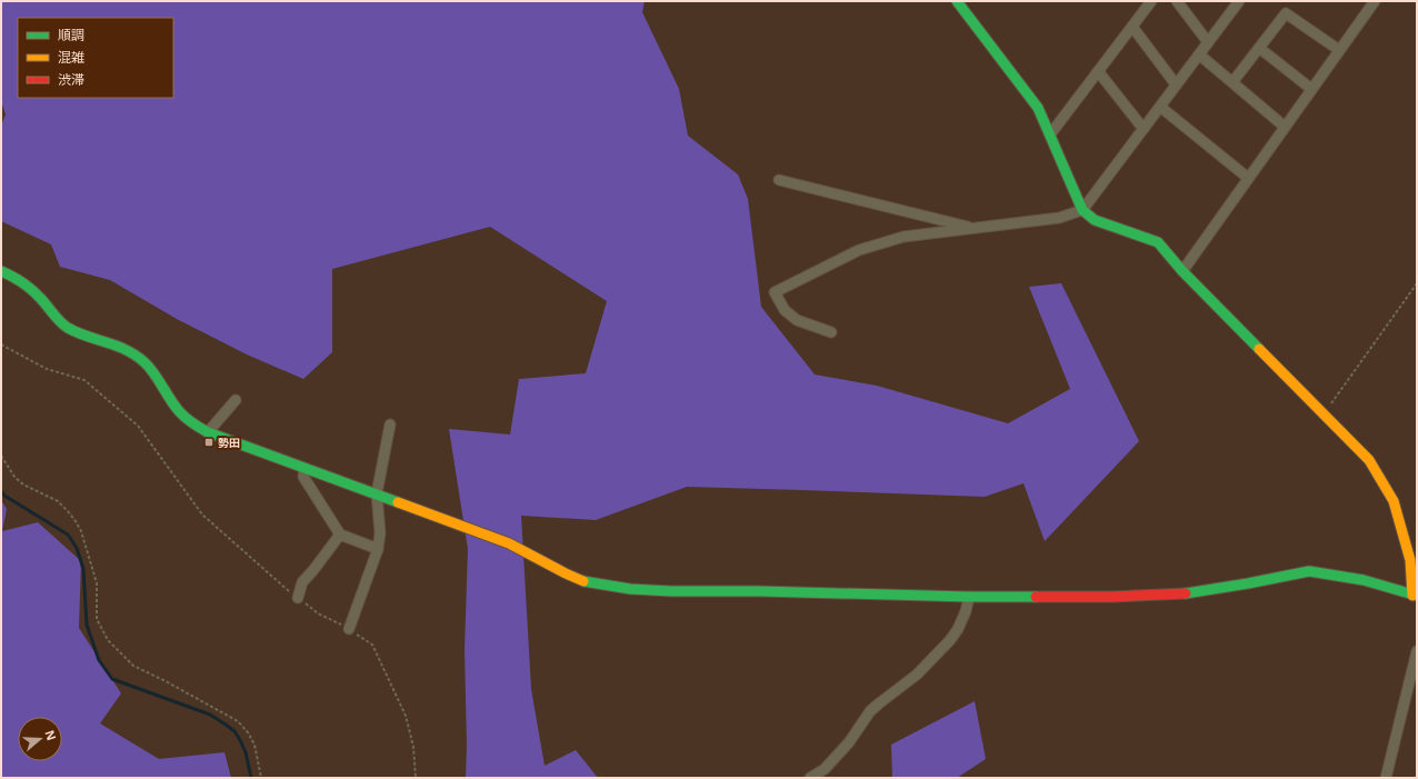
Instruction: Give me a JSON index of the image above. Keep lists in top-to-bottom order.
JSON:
{
  "places": {
    "transit": ["勢田"]
  },
  "legend": ["順調", "混雑", "渋滞"],
  "north": "right"
}
